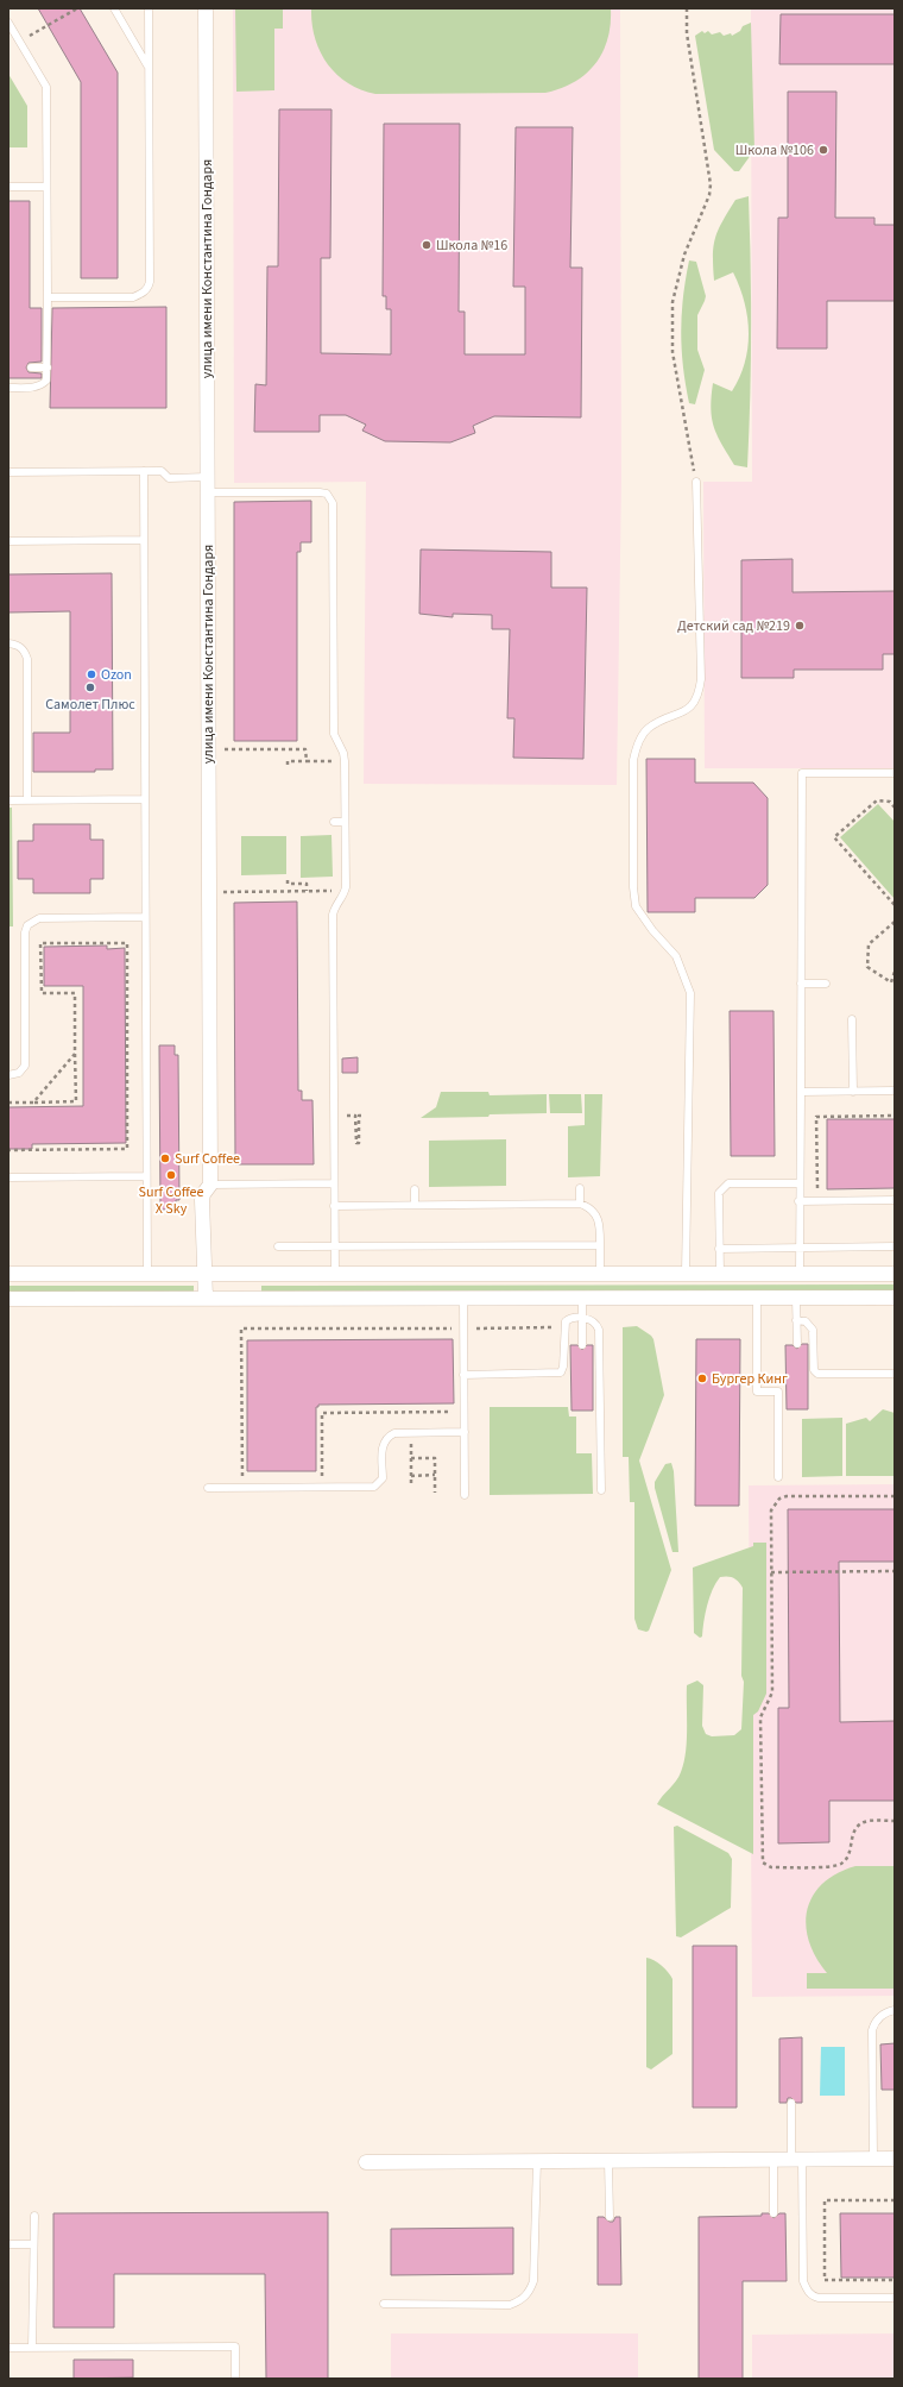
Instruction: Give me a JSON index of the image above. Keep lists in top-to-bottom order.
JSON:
{
  "streets": {
    "street": ["улица имени Константина Гондаря"]
  },
  "places": [
    "Школа №106",
    "Школа №16",
    "Детский сад №219",
    "Ozon",
    "Самолет Плюс",
    "Surf Coffee",
    "Surf Coffee X Sky",
    "Бургер Кинг"
  ]
}
